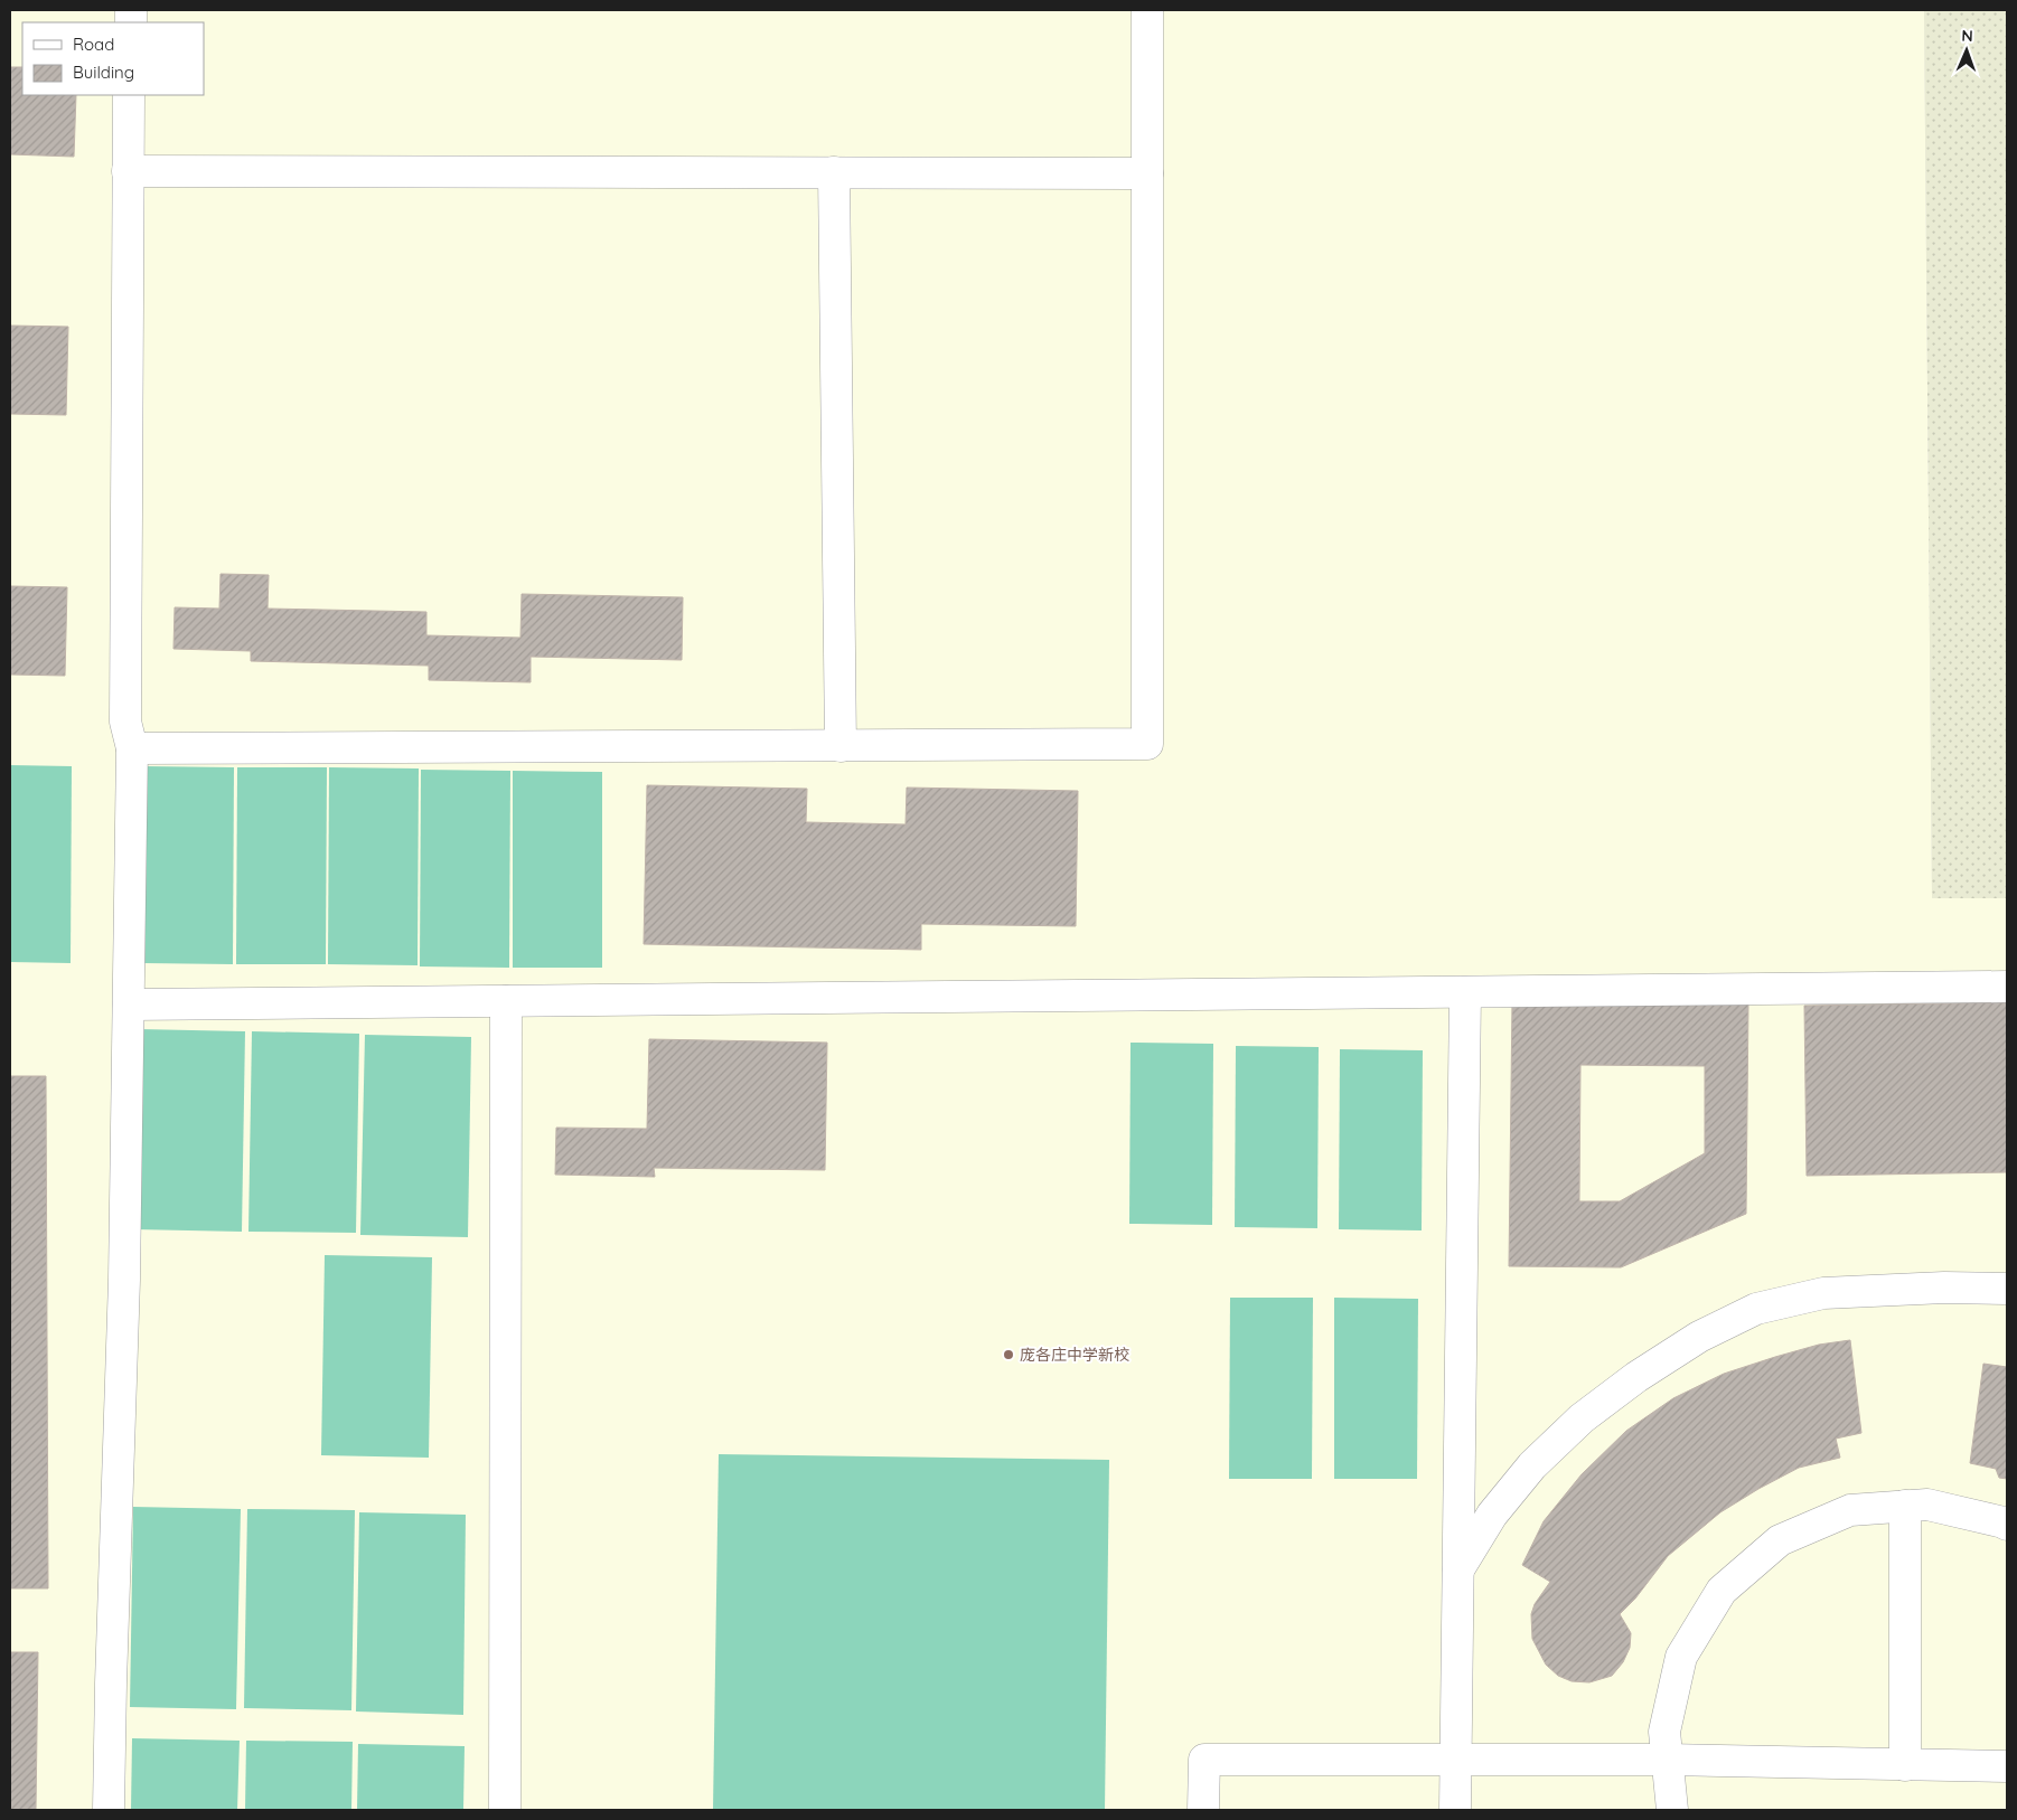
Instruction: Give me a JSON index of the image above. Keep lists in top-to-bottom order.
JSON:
{
  "places": ["庞各庄中学新校"],
  "legend": ["Road", "Building"],
  "north": "top"
}
